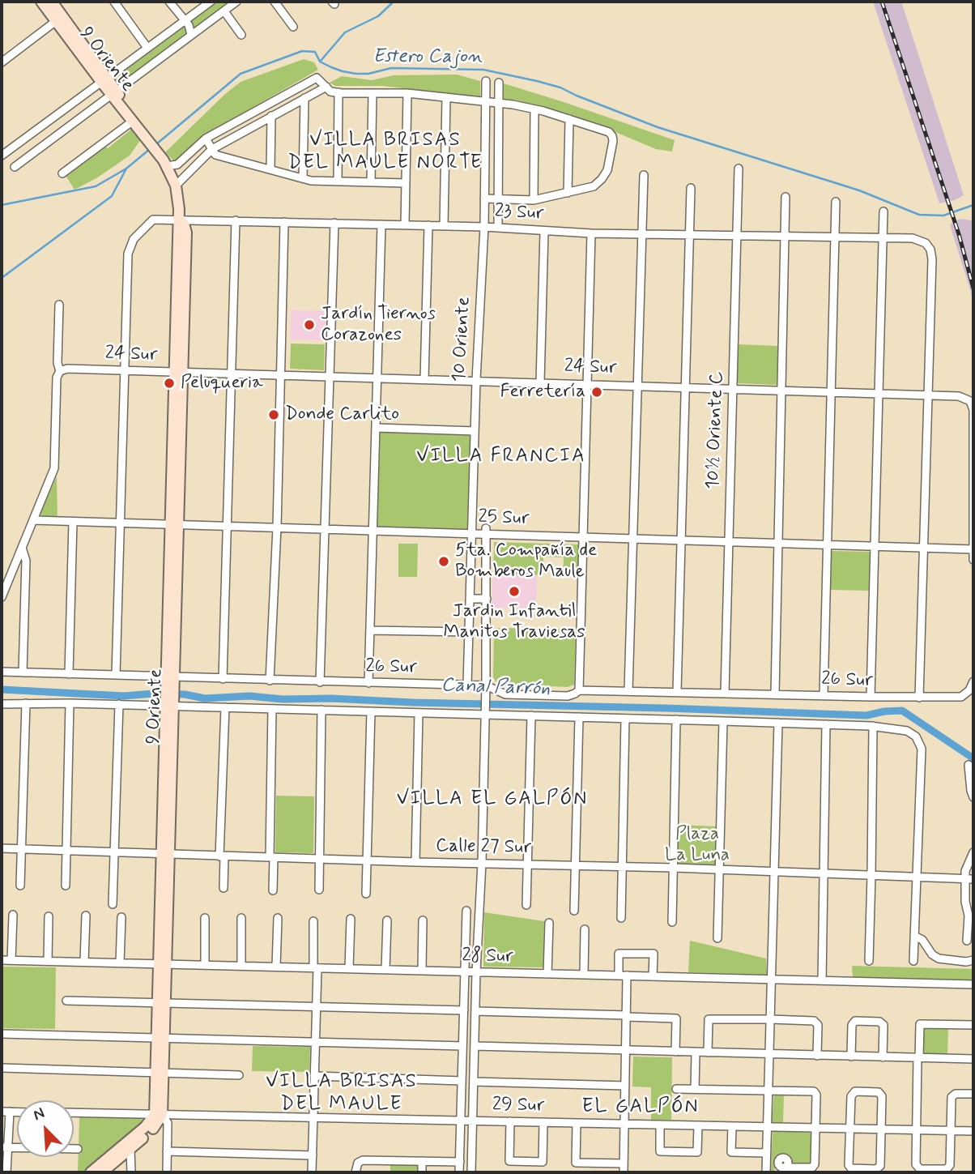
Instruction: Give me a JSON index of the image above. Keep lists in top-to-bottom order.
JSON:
{
  "streets": {
    "street": [
      "9 Oriente",
      "23 Sur",
      "10 Oriente",
      "24 Sur",
      "10½ Oriente C",
      "25 Sur",
      "26 Sur",
      "Calle 27 Sur",
      "28 Sur",
      "29 Sur"
    ]
  },
  "crossings": [
    ["9 Oriente", "23 Sur"],
    ["9 Oriente", "24 Sur"],
    ["9 Oriente", "25 Sur"],
    ["9 Oriente", "26 Sur"],
    ["9 Oriente", "Calle 27 Sur"],
    ["9 Oriente", "28 Sur"],
    ["9 Oriente", "29 Sur"],
    ["23 Sur", "10 Oriente"],
    ["23 Sur", "24 Sur"],
    ["23 Sur", "10½ Oriente C"],
    ["10 Oriente", "24 Sur"],
    ["10 Oriente", "25 Sur"],
    ["10 Oriente", "26 Sur"],
    ["24 Sur", "10½ Oriente C"],
    ["24 Sur", "25 Sur"],
    ["10½ Oriente C", "25 Sur"],
    ["10½ Oriente C", "26 Sur"]
  ],
  "districts": [
    "VILLA BRISAS DEL MAULE NORTE",
    "VILLA FRANCIA",
    "VILLA EL GALPÓN",
    "VILLA BRISAS DEL MAULE",
    "EL GALPÓN"
  ],
  "water": ["Estero Cajon", "Canal Parrón"],
  "parks": ["Plaza La Luna"],
  "places": [
    "Jardín Tiernos Corazones",
    "Peluqueria",
    "Ferretería",
    "Donde Carlito",
    "5ta. Compañía de Bomberos Maule",
    "Jardin Infantil Manitos Traviesas"
  ],
  "north": "top left"
}
